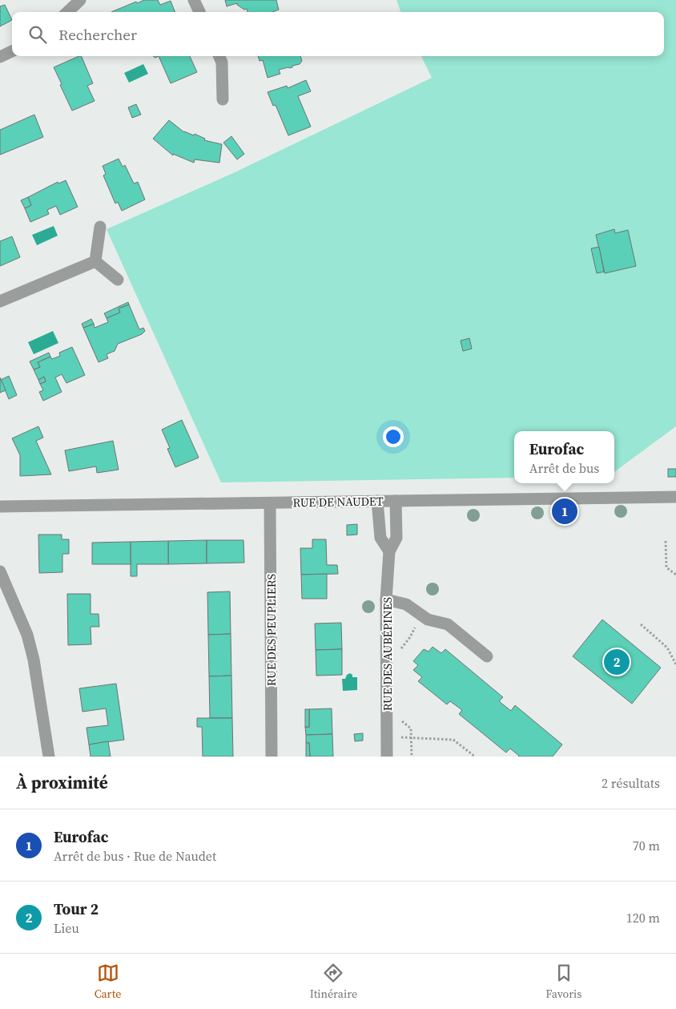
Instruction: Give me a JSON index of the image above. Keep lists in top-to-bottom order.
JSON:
{
  "streets": {
    "street": ["RUE DE NAUDET", "RUE DES PEUPLIERS", "RUE DES AUBÉPINES"]
  },
  "crossings": [
    ["RUE DE NAUDET", "RUE DES PEUPLIERS"],
    ["RUE DE NAUDET", "RUE DES AUBÉPINES"]
  ],
  "page": {
    "search": "Rechercher",
    "popup": ["Eurofac", "Arrêt de bus"],
    "pins": ["1", "2"],
    "heading": ["À proximité", "2 résultats"],
    "list": [
      {
        "mark": "1",
        "name": "Eurofac",
        "note": "Arrêt de bus · Rue de Naudet",
        "value": "70 m"
      },
      {
        "mark": "2",
        "name": "Tour 2",
        "note": "Lieu",
        "value": "120 m"
      }
    ],
    "nav": ["Carte", "Itinéraire", "Favoris"]
  }
}
